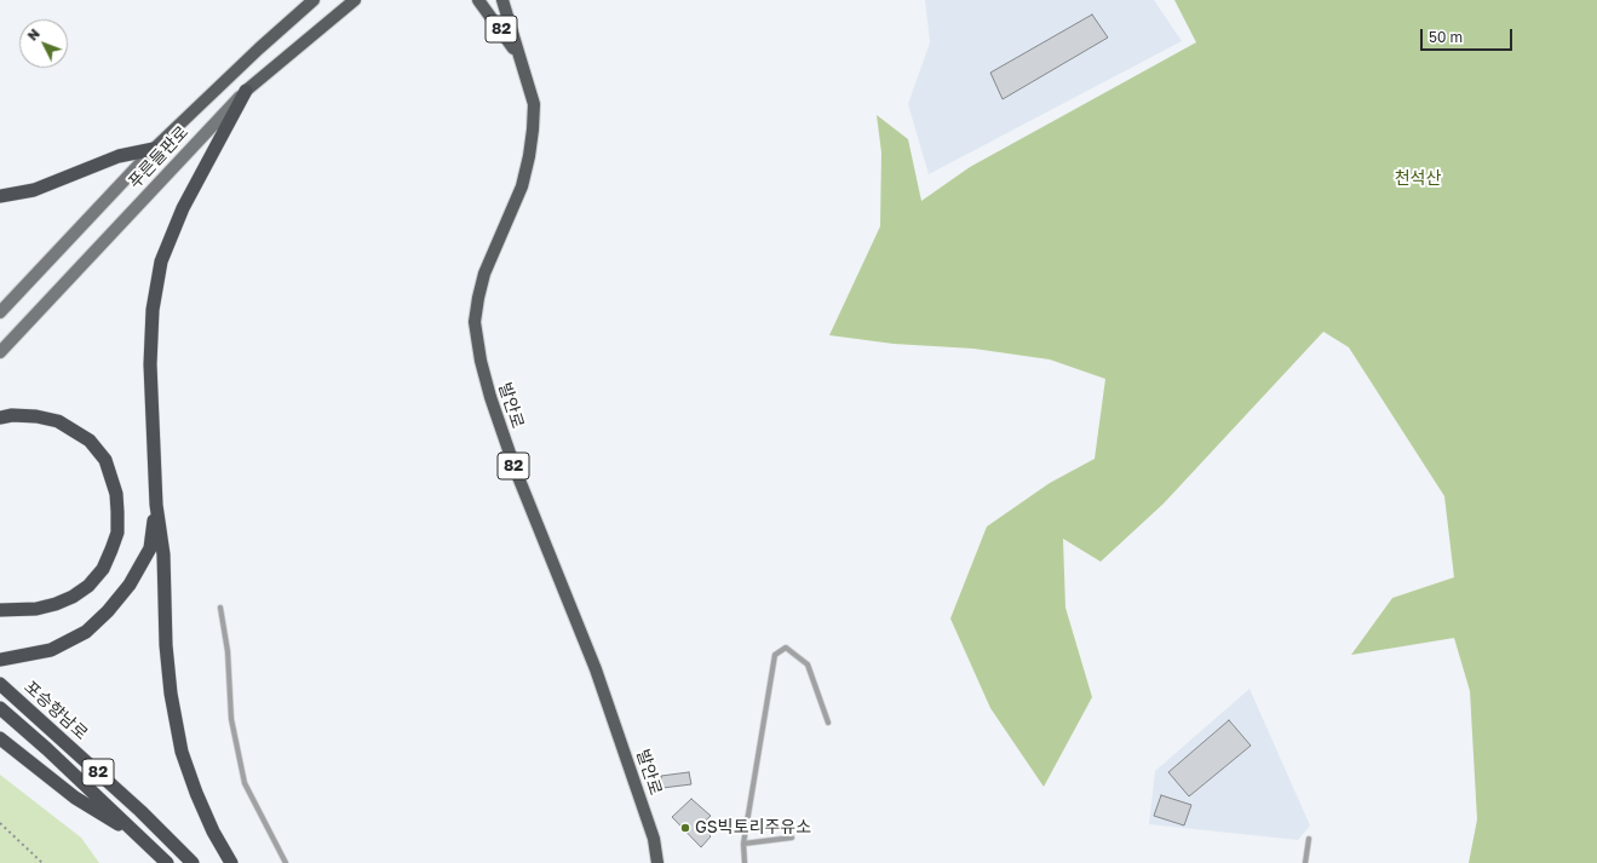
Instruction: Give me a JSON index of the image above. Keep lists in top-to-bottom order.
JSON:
{
  "streets": {
    "highway": ["82", "포승향남로"],
    "main road": ["푸른들판로", "발안로"]
  },
  "crossings": [
    ["82", "발안로"]
  ],
  "parks": ["천석산"],
  "places": ["GS빅토리주유소"],
  "scale_bar": "50 m",
  "north": "top left"
}
